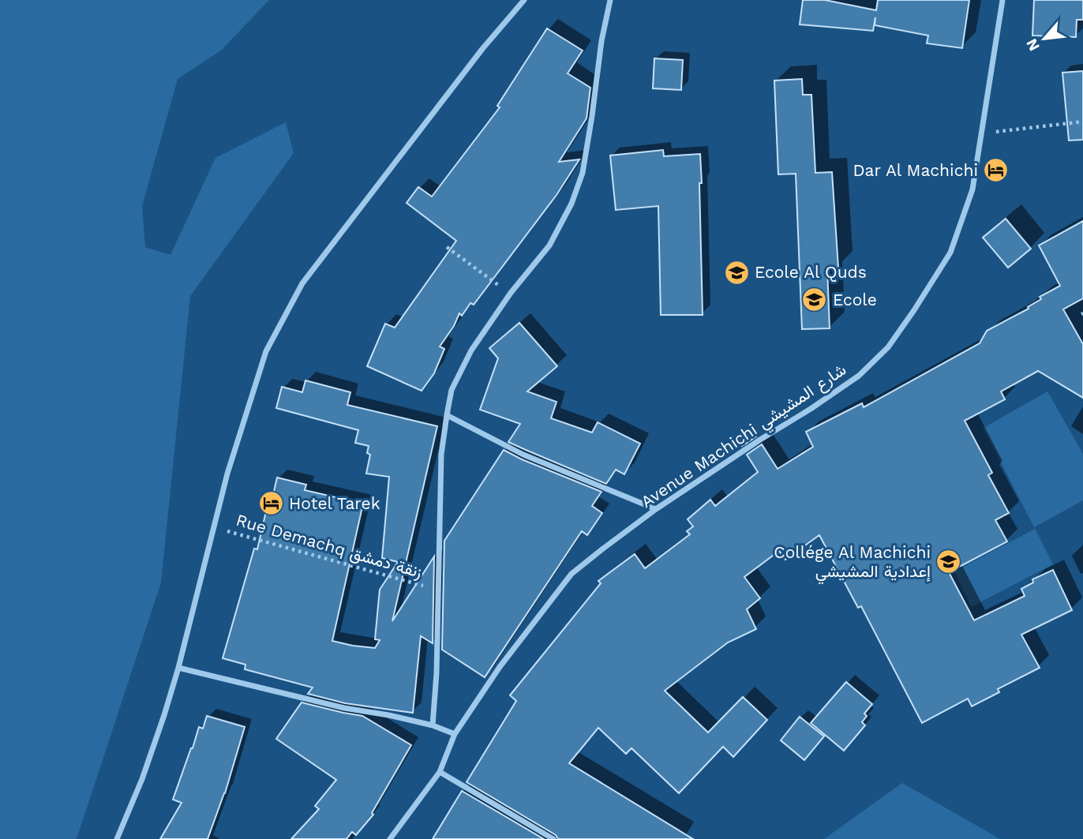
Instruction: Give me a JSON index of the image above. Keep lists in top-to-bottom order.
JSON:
{
  "streets": {
    "street": ["Avenue Machichi شارع المشيشي"],
    "path": ["Rue Demachq زنقة دمشق"]
  },
  "places": {
    "hotel": ["Dar Al Machichi", "Hotel Tarek"],
    "school or university": ["Ecole Al Quds", "Ecole", "Collége Al Machichi إعدادية المشيشي"]
  },
  "north": "bottom left"
}
